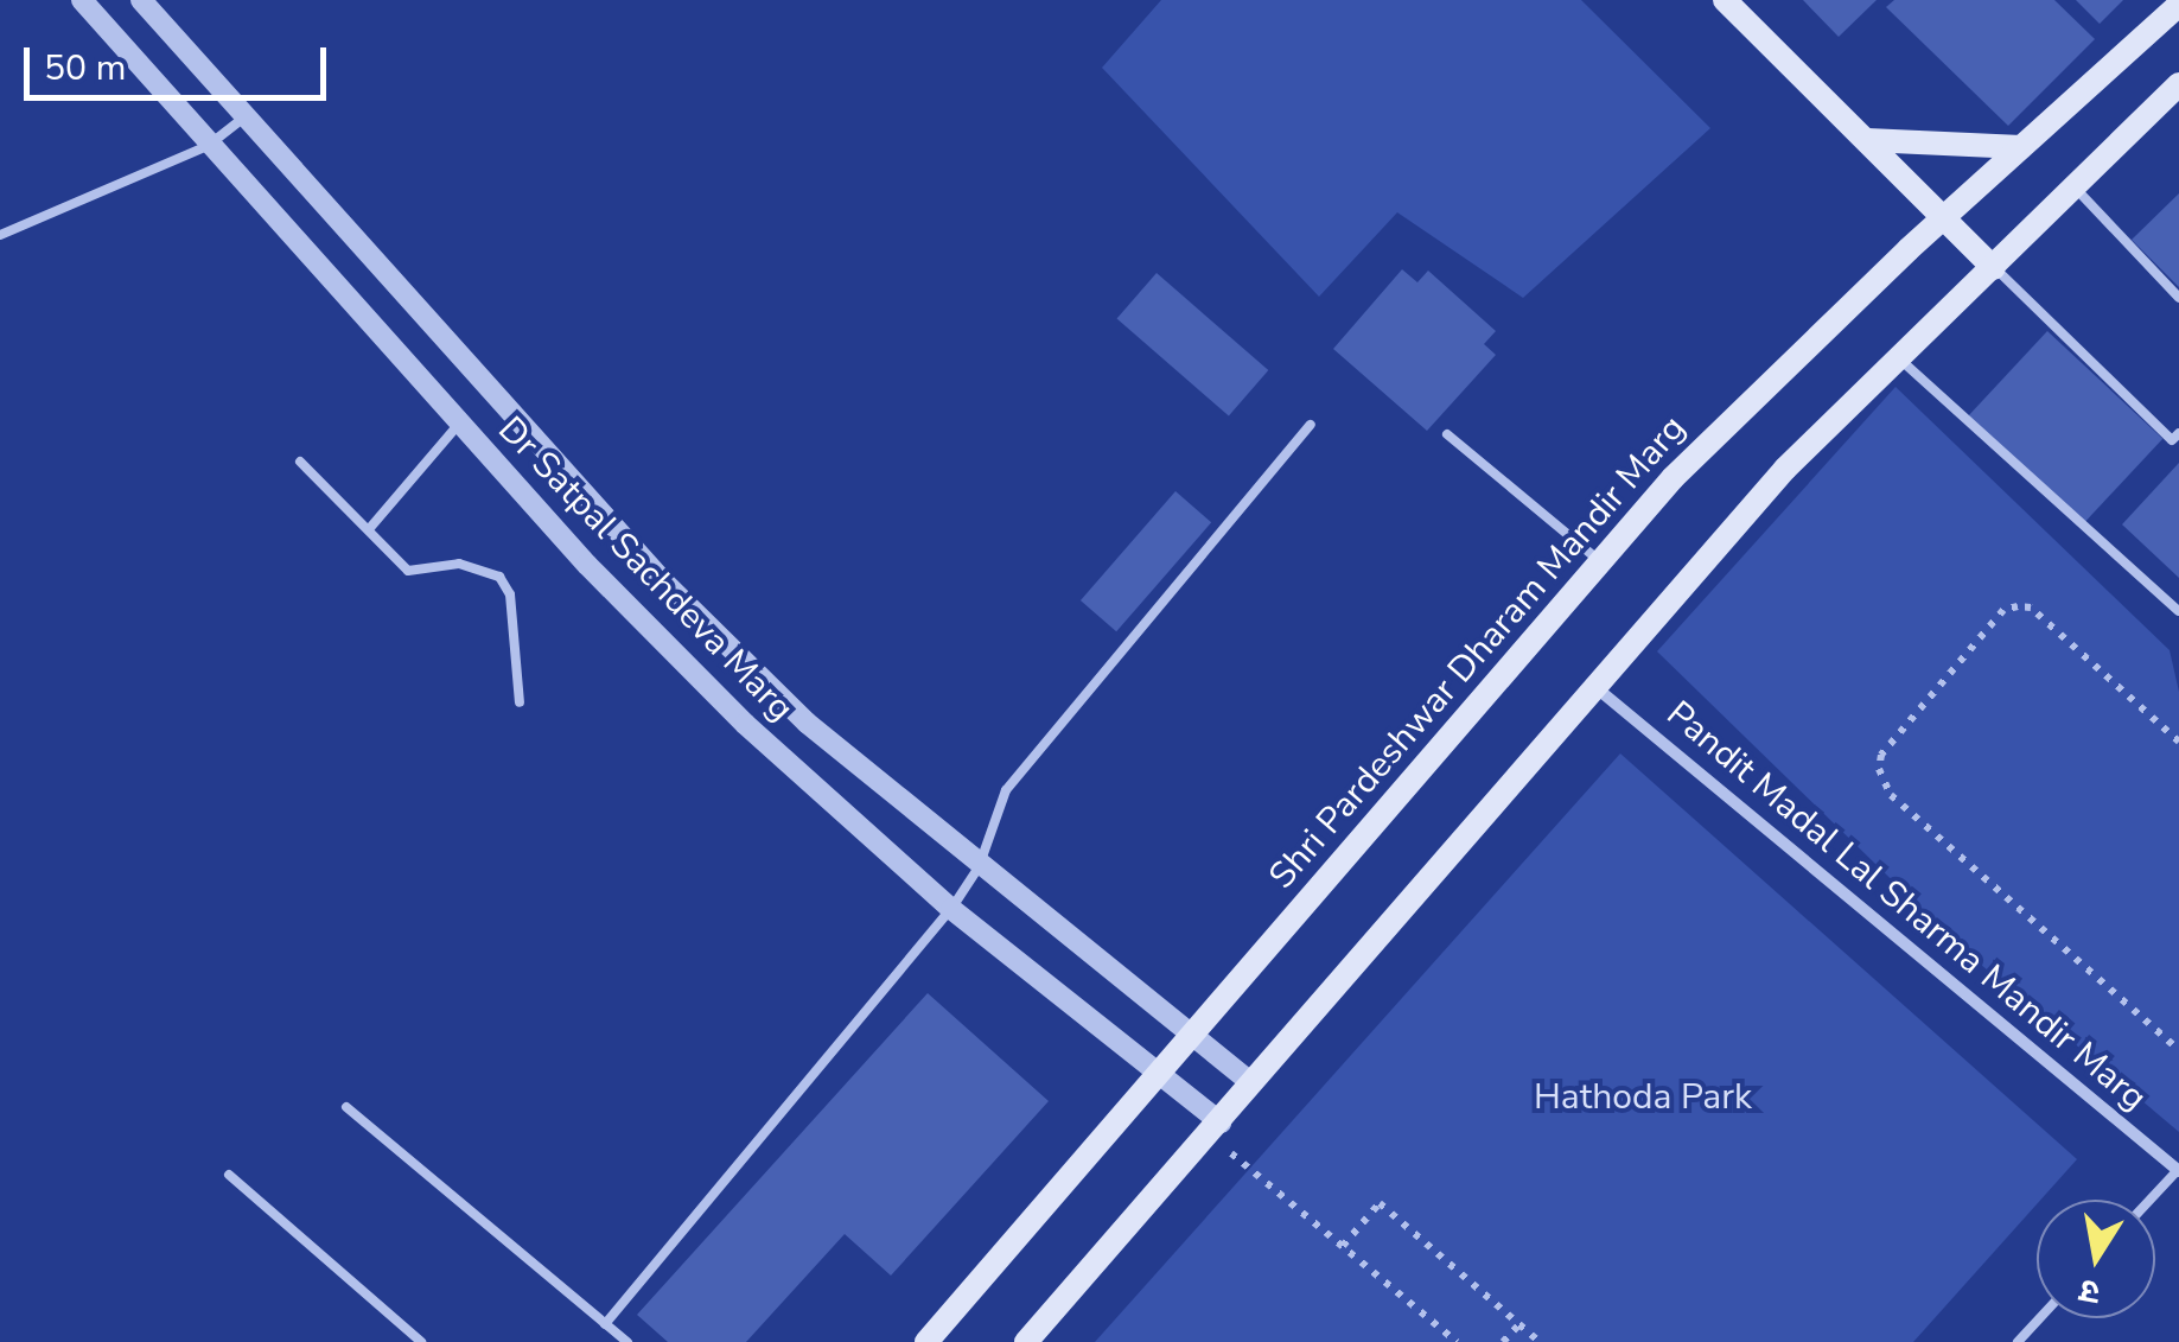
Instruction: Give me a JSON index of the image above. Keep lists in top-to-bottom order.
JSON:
{
  "streets": {
    "main road": ["Shri Pardeshwar Dharam Mandir Marg"],
    "street": ["Dr Satpal Sachdeva Marg", "Pandit Madal Lal Sharma Mandir Marg"]
  },
  "crossings": [
    ["Dr Satpal Sachdeva Marg", "Shri Pardeshwar Dharam Mandir Marg"]
  ],
  "parks": ["Hathoda Park"],
  "scale_bar": "50 m",
  "north": "bottom"
}
